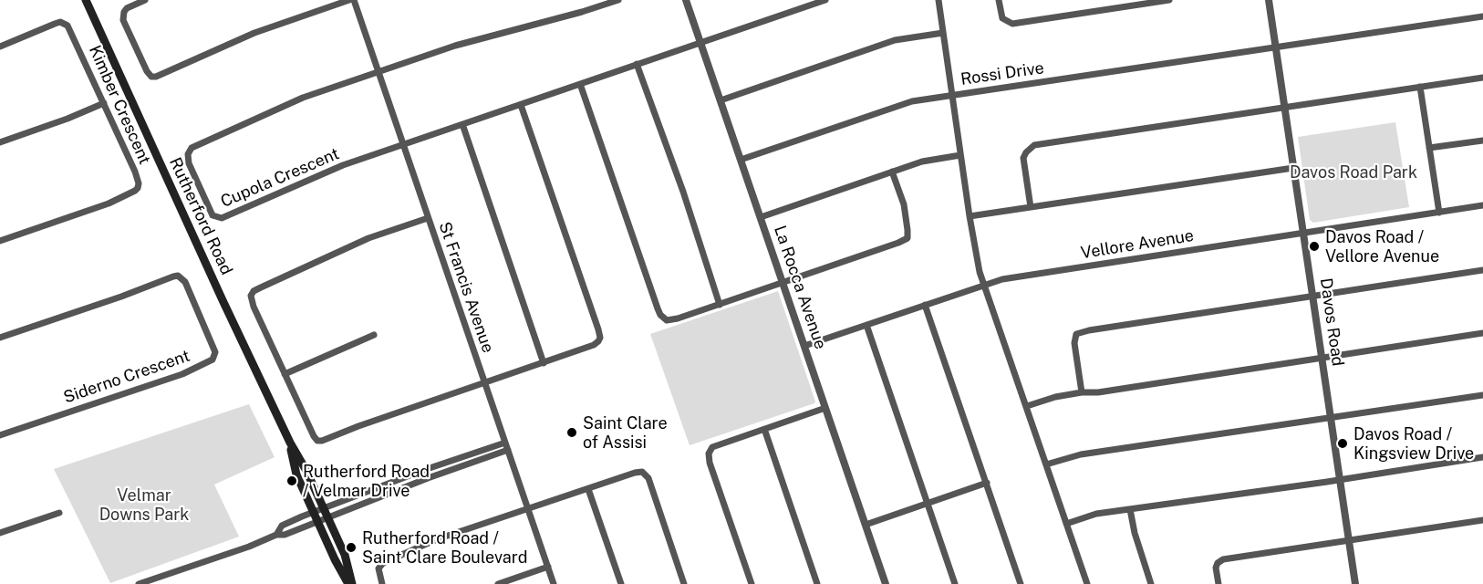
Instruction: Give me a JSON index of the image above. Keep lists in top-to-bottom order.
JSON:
{
  "streets": {
    "main road": ["Rutherford Road"],
    "street": [
      "Rossi Drive",
      "Kimber Crescent",
      "Cupola Crescent",
      "Vellore Avenue",
      "St Francis Avenue",
      "La Rocca Avenue",
      "Davos Road",
      "Siderno Crescent"
    ]
  },
  "crossings": [
    ["Rossi Drive", "La Rocca Avenue"],
    ["Rossi Drive", "Davos Road"],
    ["Cupola Crescent", "St Francis Avenue"],
    ["Vellore Avenue", "La Rocca Avenue"],
    ["Vellore Avenue", "Davos Road"]
  ],
  "parks": ["Davos Road Park", "Velmar Downs Park"],
  "places": [
    "Davos Road / Vellore Avenue",
    "Saint Clare of Assisi",
    "Davos Road / Kingsview Drive",
    "Rutherford Road / Velmar Drive",
    "Rutherford Road / Saint Clare Boulevard"
  ]
}
